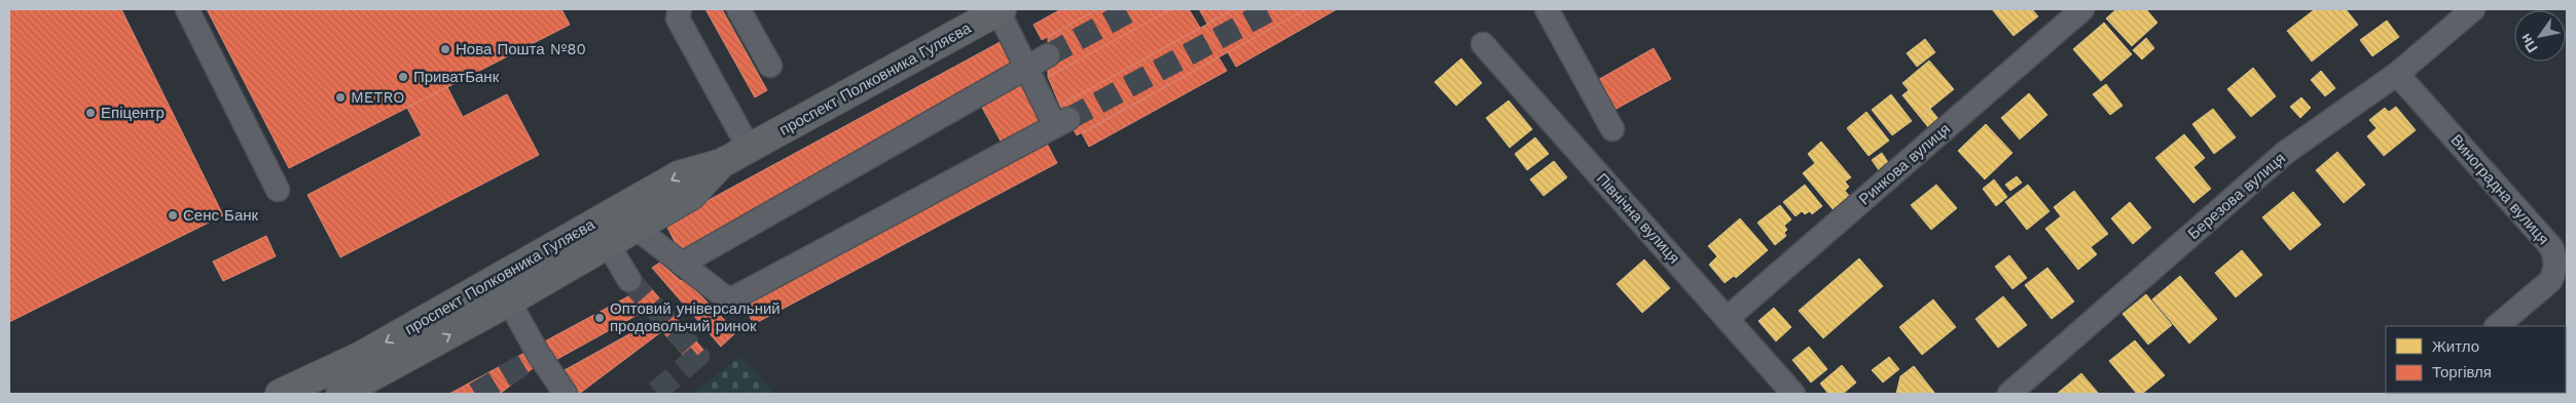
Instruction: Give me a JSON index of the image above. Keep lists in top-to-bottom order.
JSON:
{
  "streets": {
    "main road": ["проспект Полковника Гуляєва"],
    "street": [
      "Ринкова вулиця",
      "Виноградна вулиця",
      "Березова вулиця",
      "Північна вулиця"
    ]
  },
  "crossings": [
    ["Ринкова вулиця", "Північна вулиця"],
    ["Виноградна вулиця", "Березова вулиця"]
  ],
  "places": [
    "Нова Пошта №80",
    "ПриватБанк",
    "METRO",
    "Епіцентр",
    "Сенс Банк",
    "Оптовий універсальний продовольчий ринок"
  ],
  "legend": ["Житло", "Торгівля"],
  "north": "bottom left"
}
